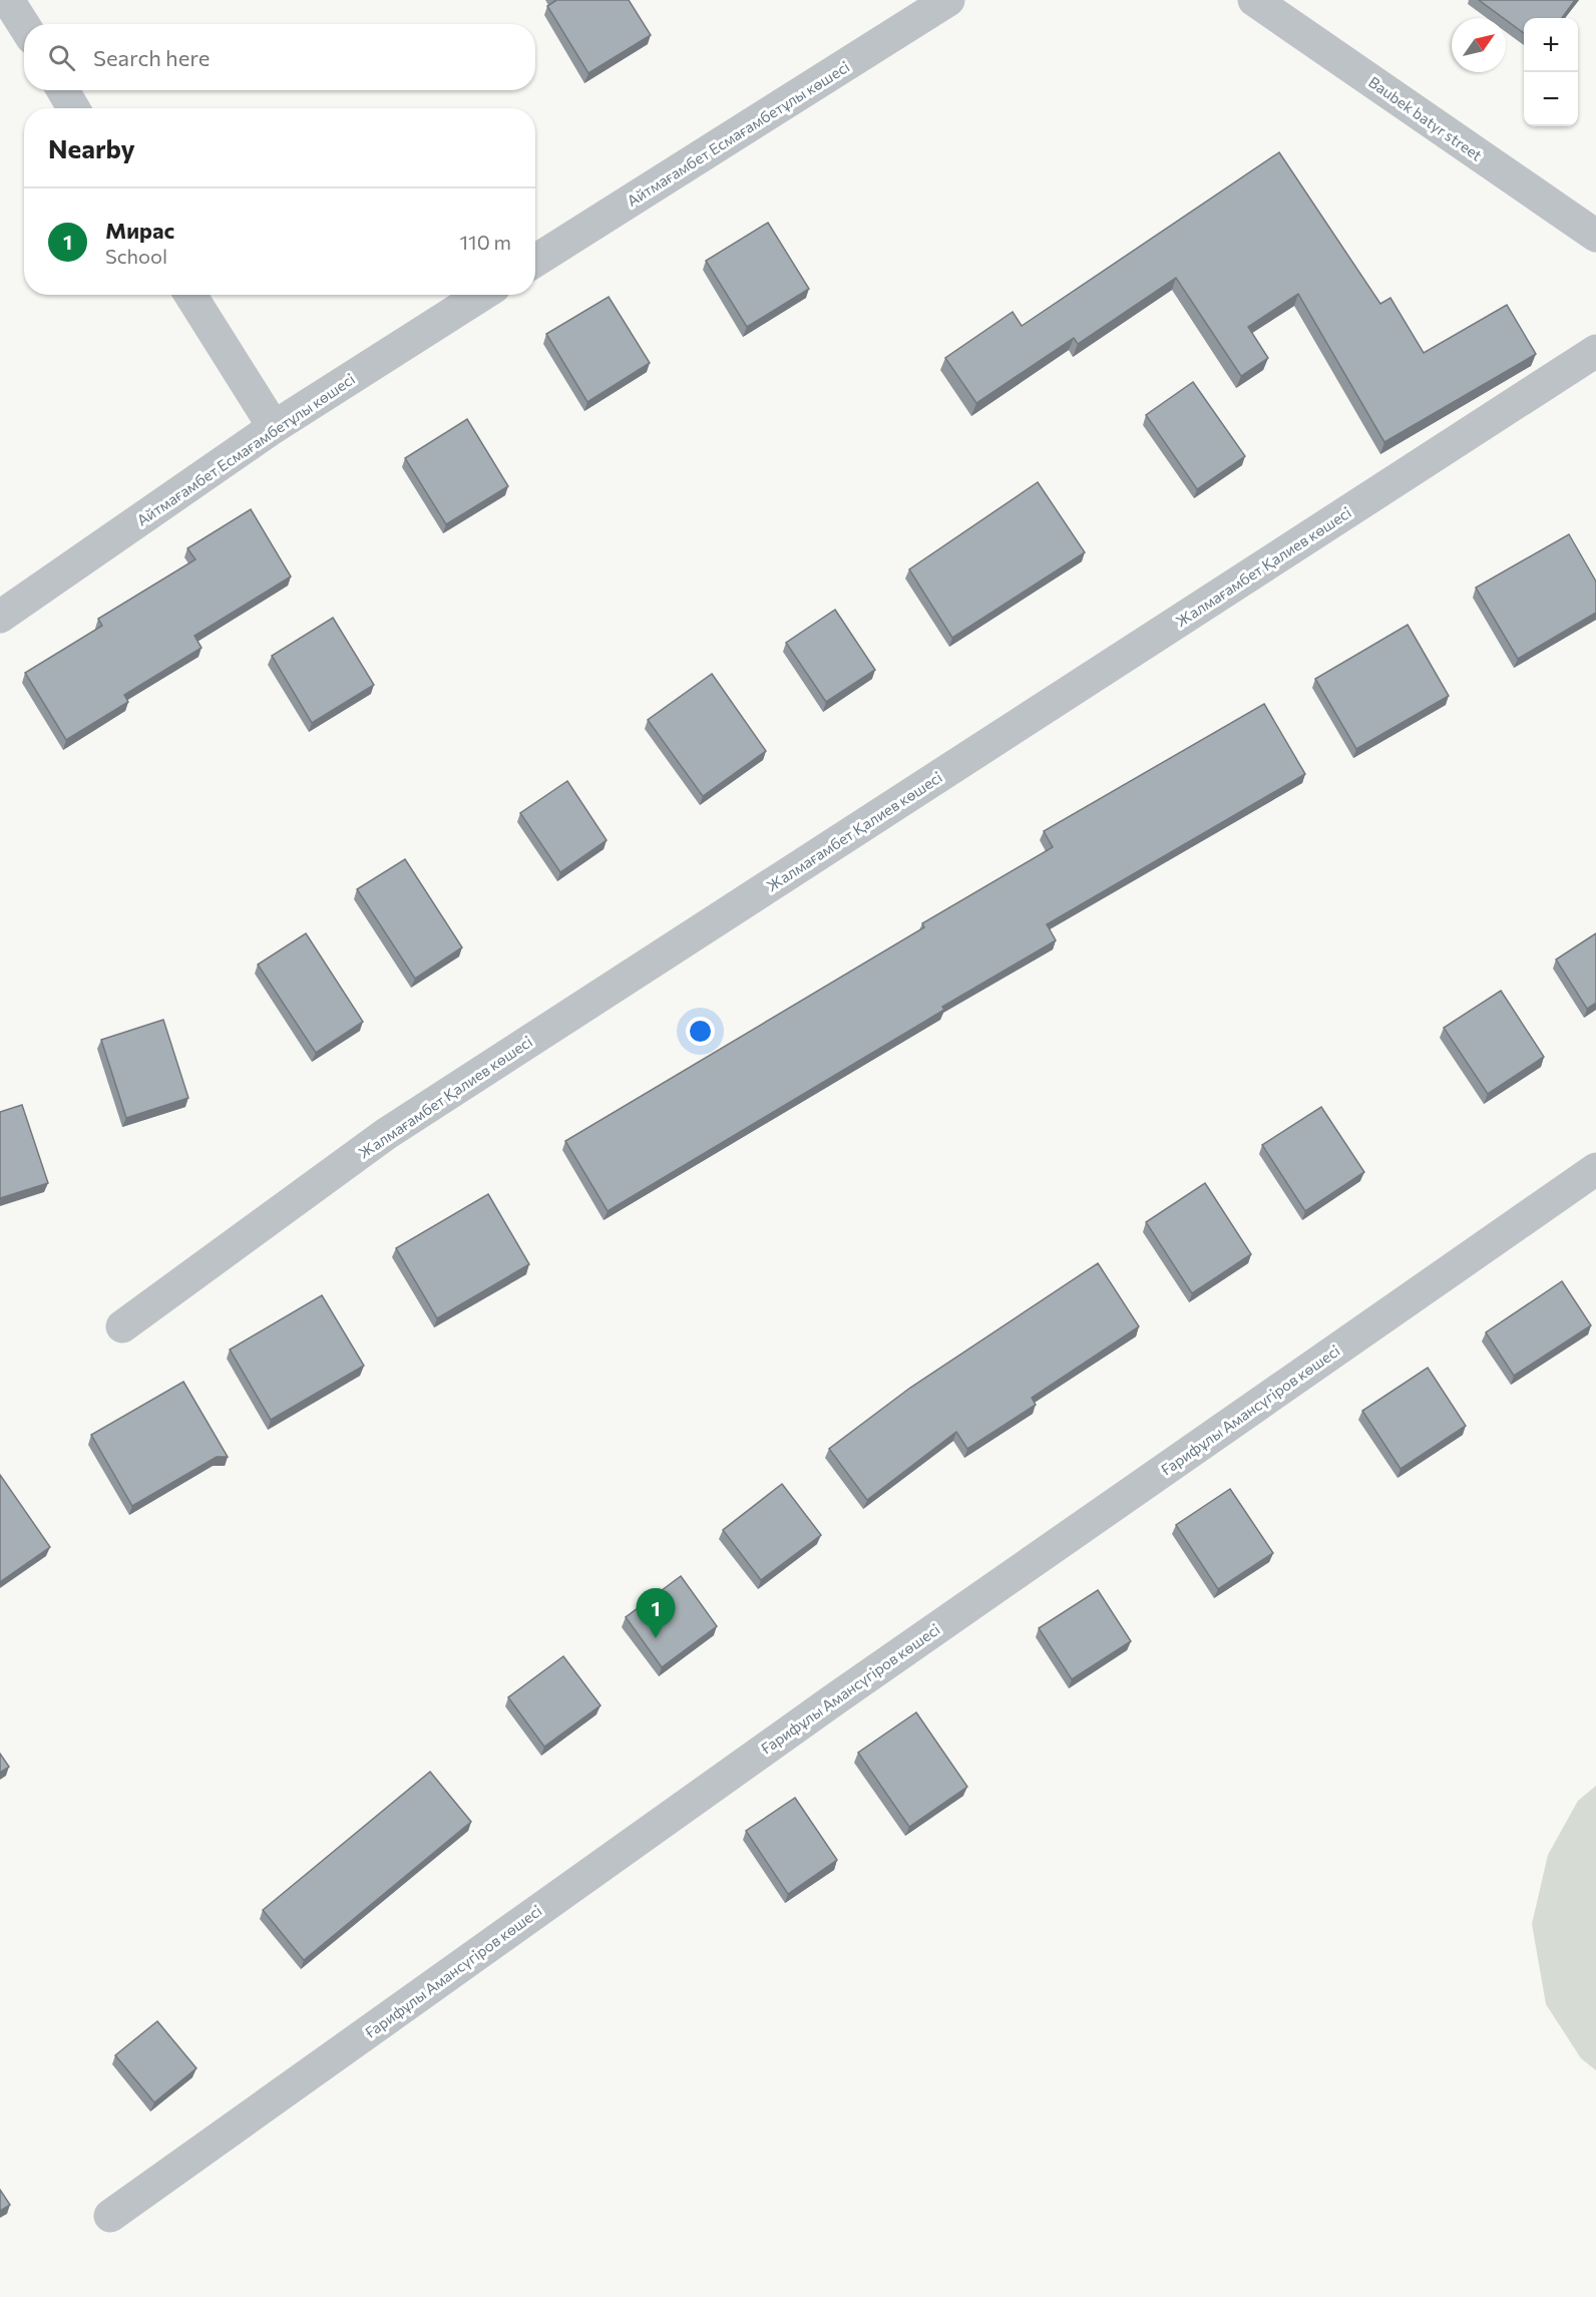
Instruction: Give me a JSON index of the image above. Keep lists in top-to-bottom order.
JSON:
{
  "streets": {
    "street": [
      "Baubek batyr street",
      "Айтмағамбет Есмағамбетұлы көшесі",
      "Жалмағамбет Қалиев көшесі",
      "Ғарифұлы Амансүгіров көшесі"
    ]
  },
  "north": "top right",
  "page": {
    "map_buttons": ["+", "−"],
    "search": "Search here",
    "heading": "Nearby",
    "list": [
      {
        "mark": "1",
        "name": "Мирас",
        "note": "School",
        "value": "110 m"
      }
    ],
    "pins": "1"
  }
}
